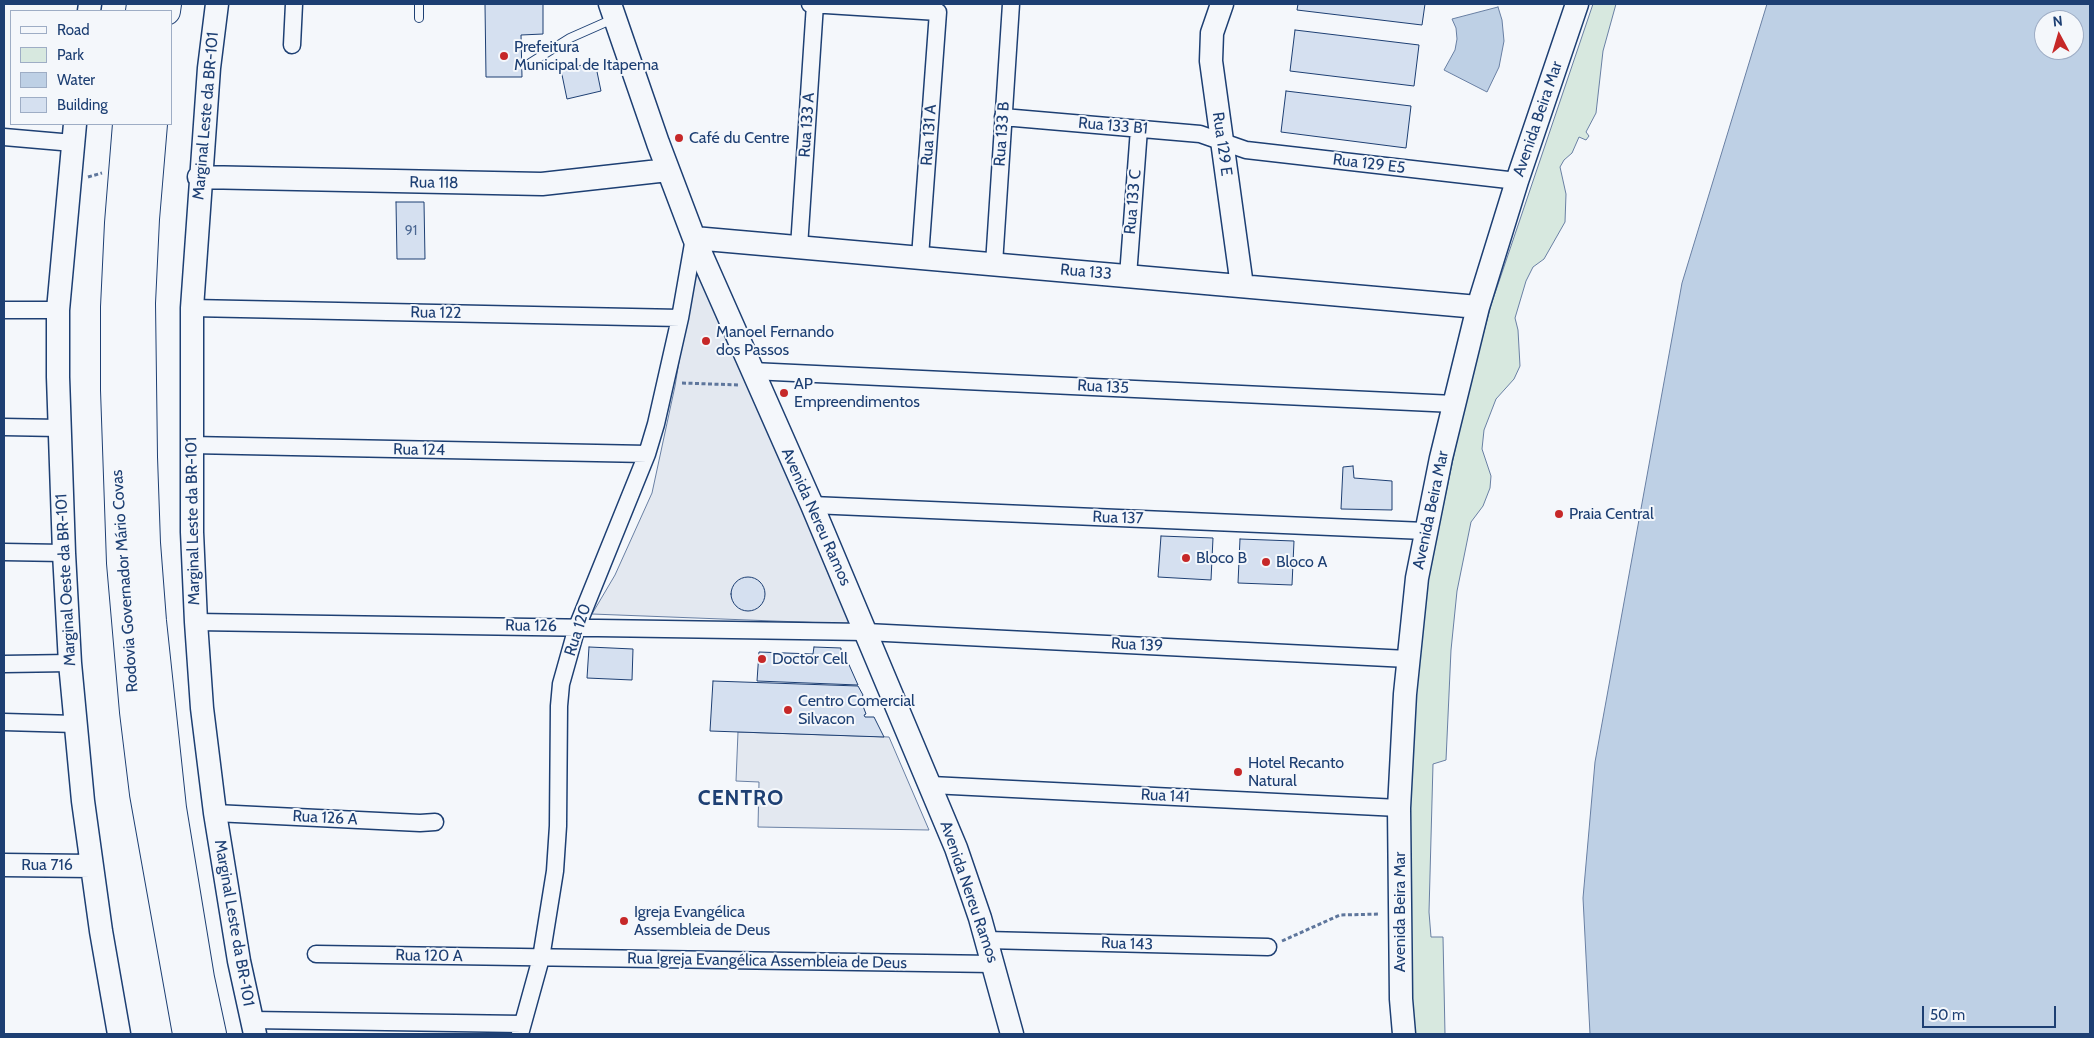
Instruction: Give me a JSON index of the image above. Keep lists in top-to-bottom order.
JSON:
{
  "streets": {
    "highway": ["Rodovia Governador Mário Covas"],
    "main road": [
      "Marginal Leste da BR-101",
      "Avenida Beira Mar",
      "Rua 129 E",
      "Rua 118",
      "Rua 133",
      "Avenida Nereu Ramos",
      "Marginal Oeste da BR-101",
      "Rua 716"
    ],
    "street": [
      "Rua 133 A",
      "Rua 133 B1",
      "Rua 133 B",
      "Rua 131 A",
      "Rua 129 E5",
      "Rua 133 C",
      "Rua 122",
      "Rua 135",
      "Rua 124",
      "Rua 137",
      "Rua 126",
      "Rua 120",
      "Rua 139",
      "Rua 141",
      "Rua 126 A",
      "Rua 143",
      "Rua 120 A",
      "Rua Igreja Evangélica Assembleia de Deus"
    ]
  },
  "crossings": [
    ["Marginal Leste da BR-101", "Rua 118"],
    ["Marginal Leste da BR-101", "Rua 122"],
    ["Marginal Leste da BR-101", "Rua 124"],
    ["Marginal Leste da BR-101", "Rua 126"],
    ["Marginal Leste da BR-101", "Rua 126 A"],
    ["Avenida Beira Mar", "Rua 129 E5"],
    ["Avenida Beira Mar", "Rua 133"],
    ["Avenida Beira Mar", "Rua 135"],
    ["Avenida Beira Mar", "Rua 137"],
    ["Avenida Beira Mar", "Rua 139"],
    ["Avenida Beira Mar", "Rua 141"],
    ["Rua 133 A", "Rua 131 A"],
    ["Rua 133 A", "Rua 133"],
    ["Rua 133 B1", "Rua 133 B"],
    ["Rua 133 B1", "Rua 129 E"],
    ["Rua 133 B1", "Rua 129 E5"],
    ["Rua 133 B1", "Rua 133 C"],
    ["Rua 133 B", "Rua 133"],
    ["Rua 131 A", "Rua 133"],
    ["Rua 129 E", "Rua 129 E5"],
    ["Rua 129 E", "Rua 133"],
    ["Rua 118", "Avenida Nereu Ramos"],
    ["Rua 133 C", "Rua 133"],
    ["Rua 133", "Avenida Nereu Ramos"],
    ["Rua 133", "Rua 120"],
    ["Rua 122", "Rua 120"],
    ["Rua 135", "Avenida Nereu Ramos"],
    ["Rua 124", "Rua 120"],
    ["Avenida Nereu Ramos", "Rua 137"],
    ["Avenida Nereu Ramos", "Rua 126"],
    ["Avenida Nereu Ramos", "Rua 120"],
    ["Avenida Nereu Ramos", "Rua 139"],
    ["Avenida Nereu Ramos", "Rua 141"],
    ["Avenida Nereu Ramos", "Rua 143"],
    ["Avenida Nereu Ramos", "Rua Igreja Evangélica Assembleia de Deus"],
    ["Marginal Oeste da BR-101", "Rua 716"],
    ["Rua 126", "Rua 120"],
    ["Rua 126", "Rua 139"],
    ["Rua 120", "Rua 120 A"],
    ["Rua 120", "Rua Igreja Evangélica Assembleia de Deus"],
    ["Rua 120 A", "Rua Igreja Evangélica Assembleia de Deus"]
  ],
  "districts": ["CENTRO"],
  "places": [
    "Prefeitura Municipal de Itapema",
    "Café du Centre",
    "Manoel Fernando dos Passos",
    "AP Empreendimentos",
    "Praia Central",
    "Bloco B",
    "Bloco A",
    "Doctor Cell",
    "Centro Comercial Silvacon",
    "Hotel Recanto Natural",
    "Igreja Evangélica Assembleia de Deus"
  ],
  "house_numbers": ["91"],
  "legend": [
    "Road",
    "Park",
    "Water",
    "Building"
  ],
  "scale_bar": "50 m",
  "north": "top"
}
